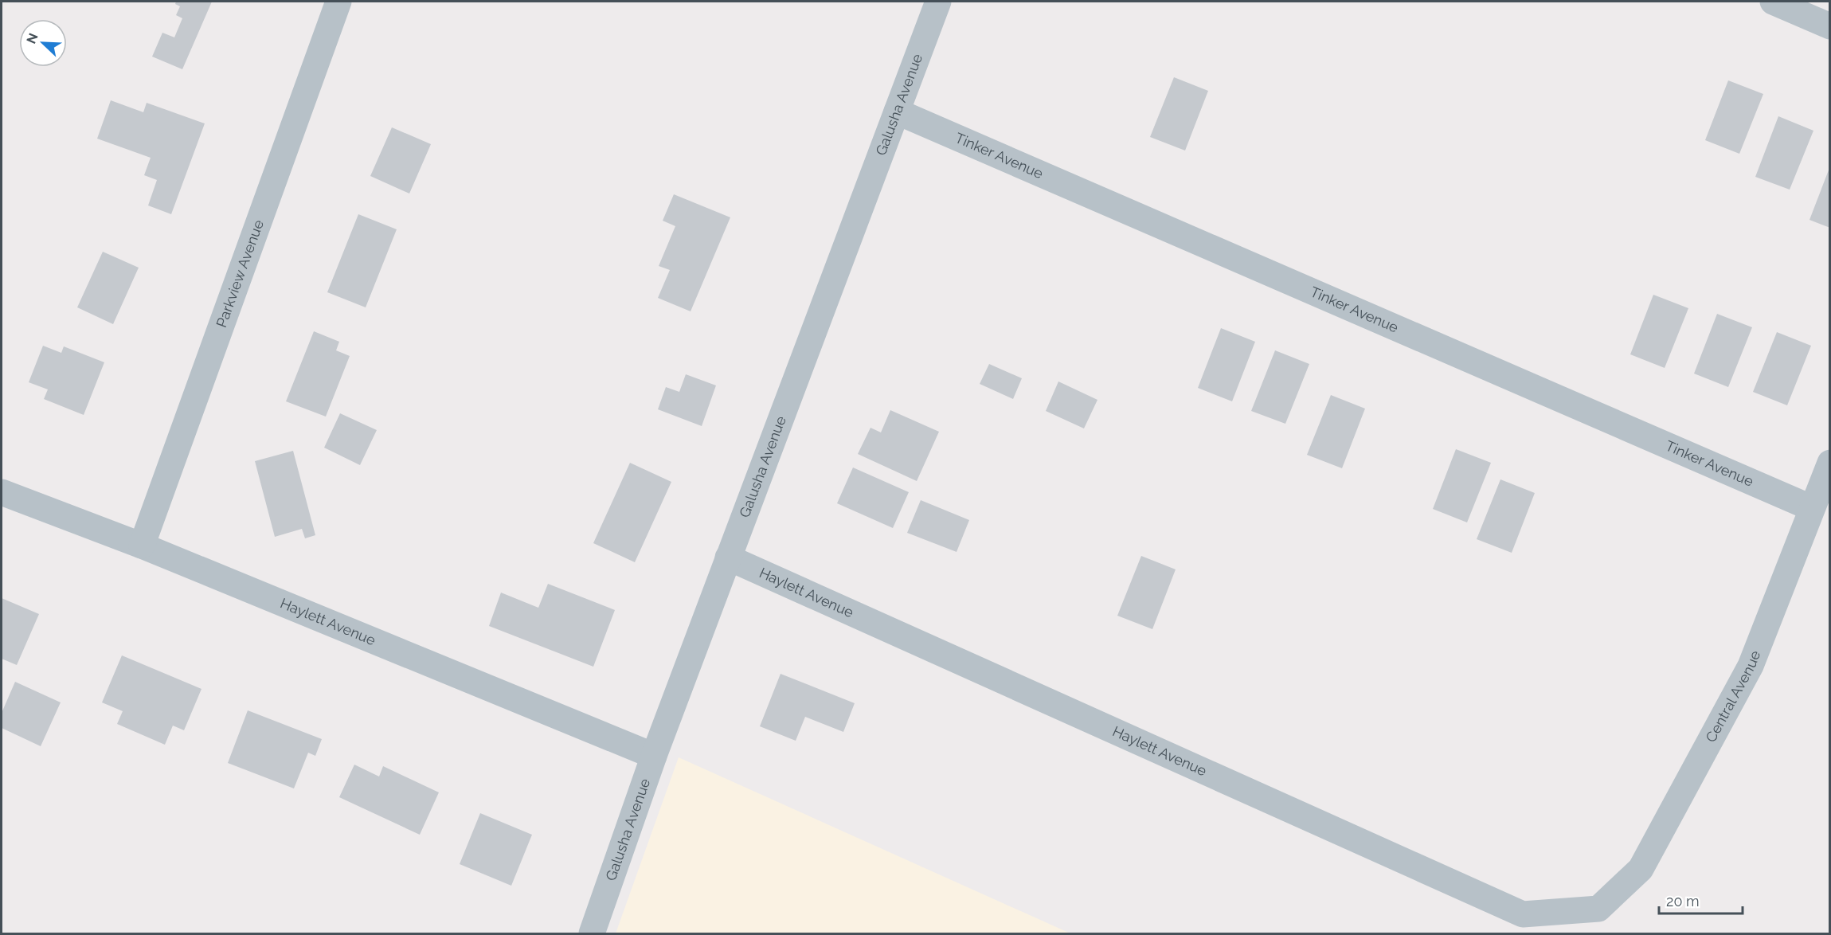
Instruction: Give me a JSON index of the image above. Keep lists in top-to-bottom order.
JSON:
{
  "streets": {
    "street": [
      "Galusha Avenue",
      "Tinker Avenue",
      "Parkview Avenue",
      "Haylett Avenue",
      "Central Avenue"
    ]
  },
  "crossings": [
    ["Galusha Avenue", "Tinker Avenue"],
    ["Galusha Avenue", "Haylett Avenue"],
    ["Tinker Avenue", "Central Avenue"],
    ["Parkview Avenue", "Haylett Avenue"],
    ["Haylett Avenue", "Central Avenue"]
  ],
  "scale_bar": "20 m",
  "north": "top left"
}
